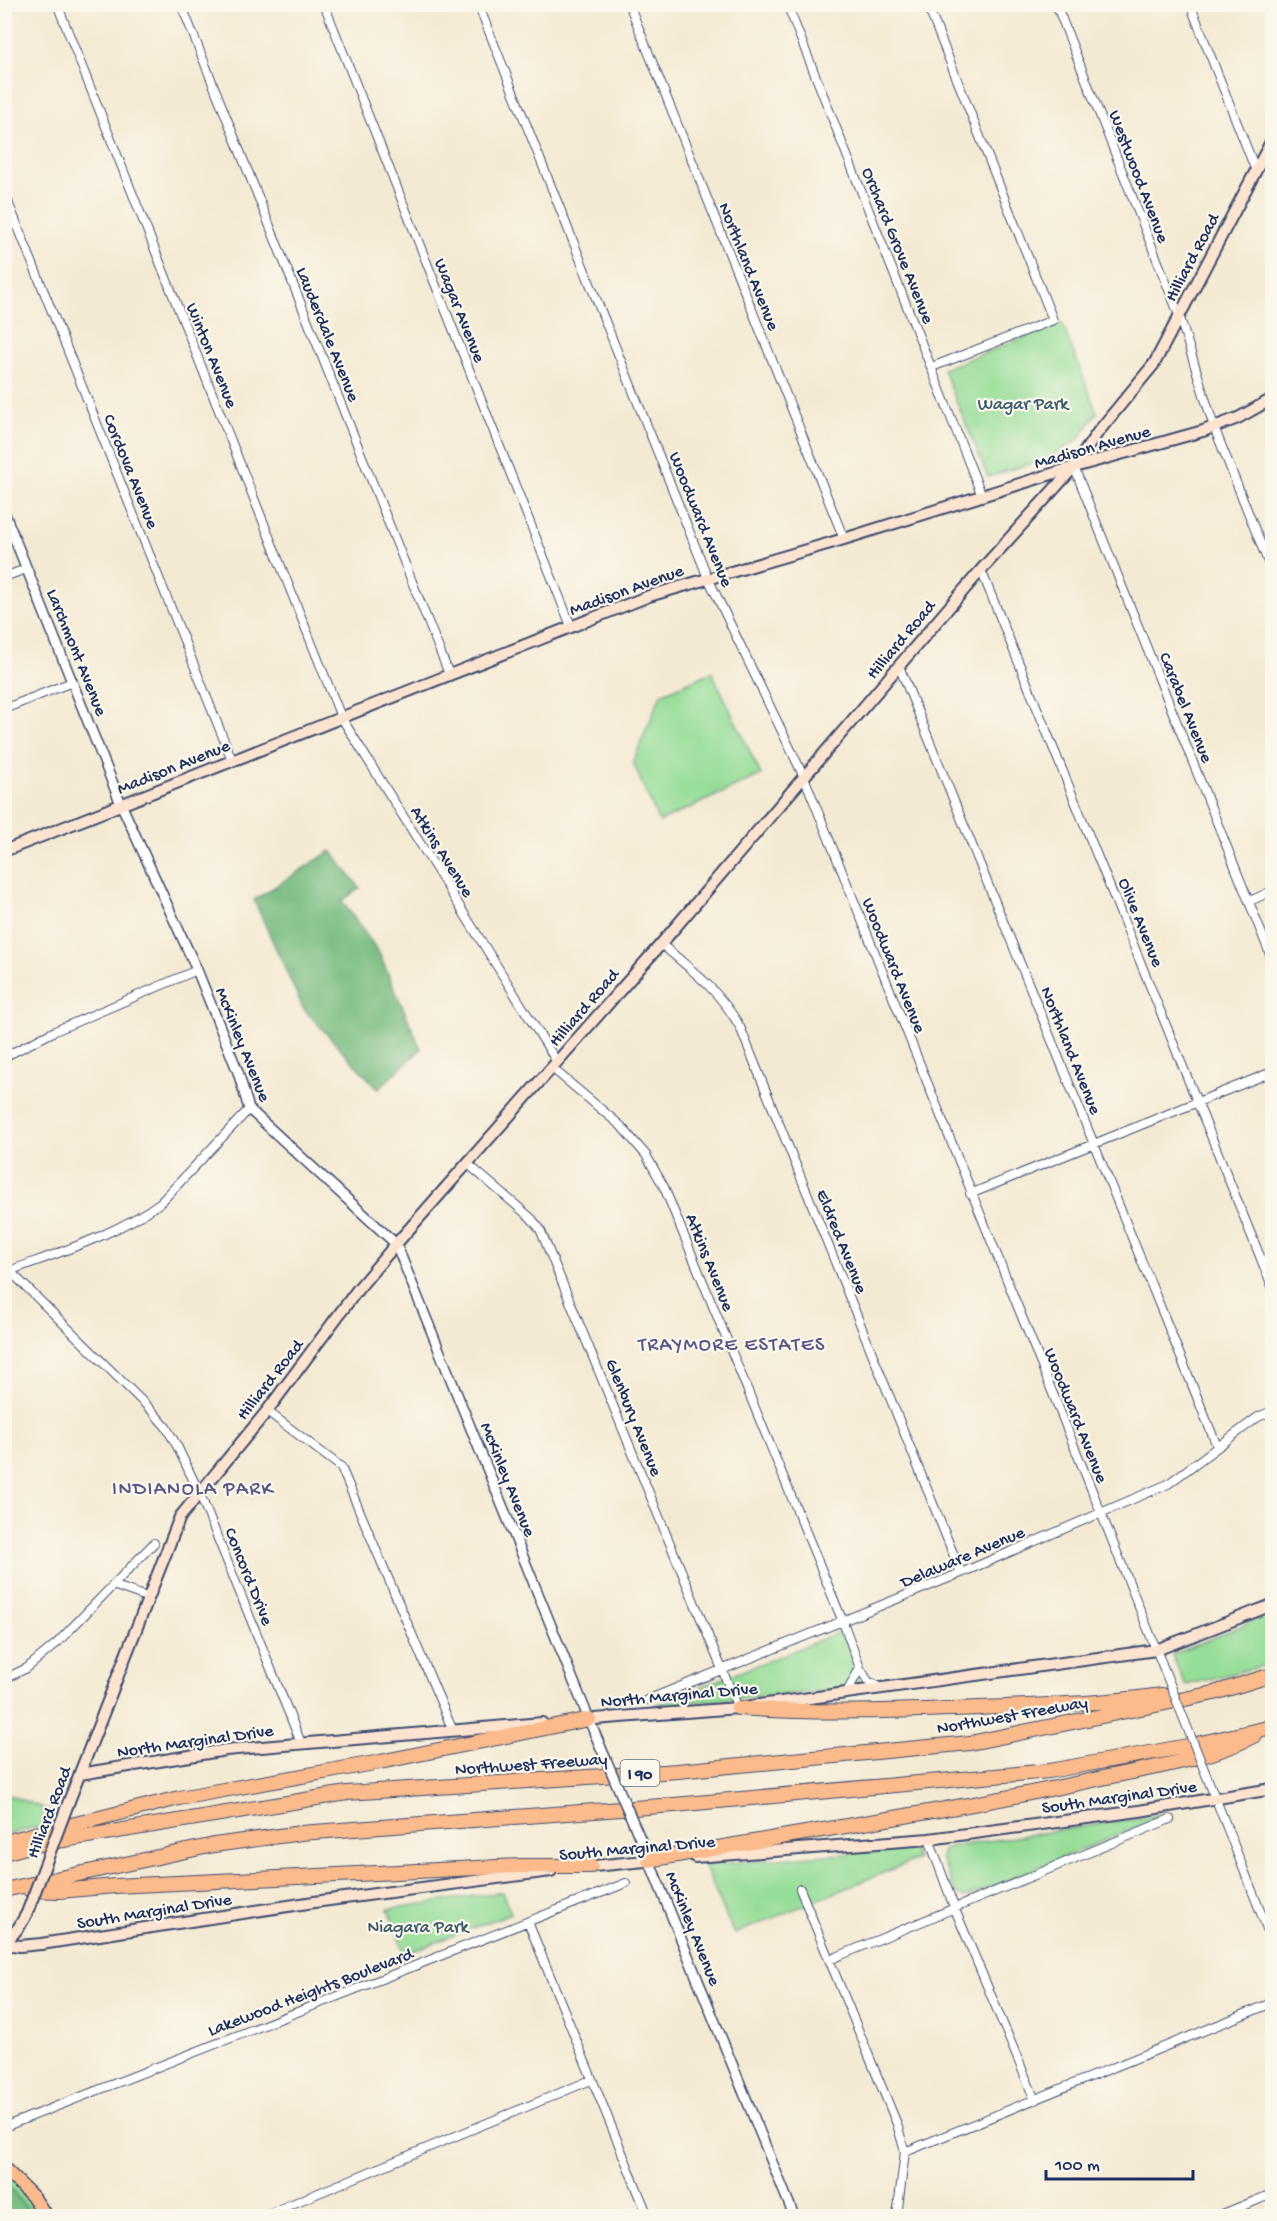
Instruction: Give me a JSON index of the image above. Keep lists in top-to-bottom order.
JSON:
{
  "streets": {
    "highway": ["Northwest Freeway", "I 90"],
    "main road": [
      "Hilliard Road",
      "Madison Avenue",
      "North Marginal Drive",
      "South Marginal Drive"
    ],
    "street": [
      "Westwood Avenue",
      "Orchard Grove Avenue",
      "Northland Avenue",
      "Wagar Avenue",
      "Lauderdale Avenue",
      "Winton Avenue",
      "Cordova Avenue",
      "Woodward Avenue",
      "Larchmont Avenue",
      "Carabel Avenue",
      "Atkins Avenue",
      "Olive Avenue",
      "McKinley Avenue",
      "Eldred Avenue",
      "Glenbury Avenue",
      "Delaware Avenue",
      "Concord Drive",
      "Lakewood Heights Boulevard"
    ]
  },
  "crossings": [
    ["Westwood Avenue", "Hilliard Road"],
    ["Westwood Avenue", "Madison Avenue"],
    ["Orchard Grove Avenue", "Madison Avenue"],
    ["Hilliard Road", "Northland Avenue"],
    ["Hilliard Road", "Madison Avenue"],
    ["Hilliard Road", "Woodward Avenue"],
    ["Hilliard Road", "Carabel Avenue"],
    ["Hilliard Road", "Atkins Avenue"],
    ["Hilliard Road", "Olive Avenue"],
    ["Hilliard Road", "McKinley Avenue"],
    ["Hilliard Road", "Eldred Avenue"],
    ["Hilliard Road", "Glenbury Avenue"],
    ["Hilliard Road", "Concord Drive"],
    ["Hilliard Road", "North Marginal Drive"],
    ["Hilliard Road", "South Marginal Drive"],
    ["Northland Avenue", "Madison Avenue"],
    ["Northland Avenue", "Delaware Avenue"],
    ["Wagar Avenue", "Madison Avenue"],
    ["Lauderdale Avenue", "Madison Avenue"],
    ["Winton Avenue", "Madison Avenue"],
    ["Winton Avenue", "Atkins Avenue"],
    ["Madison Avenue", "Cordova Avenue"],
    ["Madison Avenue", "Woodward Avenue"],
    ["Madison Avenue", "Larchmont Avenue"],
    ["Madison Avenue", "Carabel Avenue"],
    ["Madison Avenue", "Atkins Avenue"],
    ["Madison Avenue", "McKinley Avenue"],
    ["Woodward Avenue", "Delaware Avenue"],
    ["Woodward Avenue", "North Marginal Drive"],
    ["Woodward Avenue", "South Marginal Drive"],
    ["Larchmont Avenue", "McKinley Avenue"],
    ["Atkins Avenue", "Delaware Avenue"],
    ["Atkins Avenue", "North Marginal Drive"],
    ["McKinley Avenue", "North Marginal Drive"],
    ["McKinley Avenue", "South Marginal Drive"],
    ["Eldred Avenue", "Delaware Avenue"],
    ["Glenbury Avenue", "Delaware Avenue"],
    ["Glenbury Avenue", "North Marginal Drive"],
    ["Concord Drive", "North Marginal Drive"]
  ],
  "districts": ["TRAYMORE ESTATES", "INDIANOLA PARK"],
  "parks": ["Wagar Park", "Niagara Park"],
  "scale_bar": "100 m"
}
